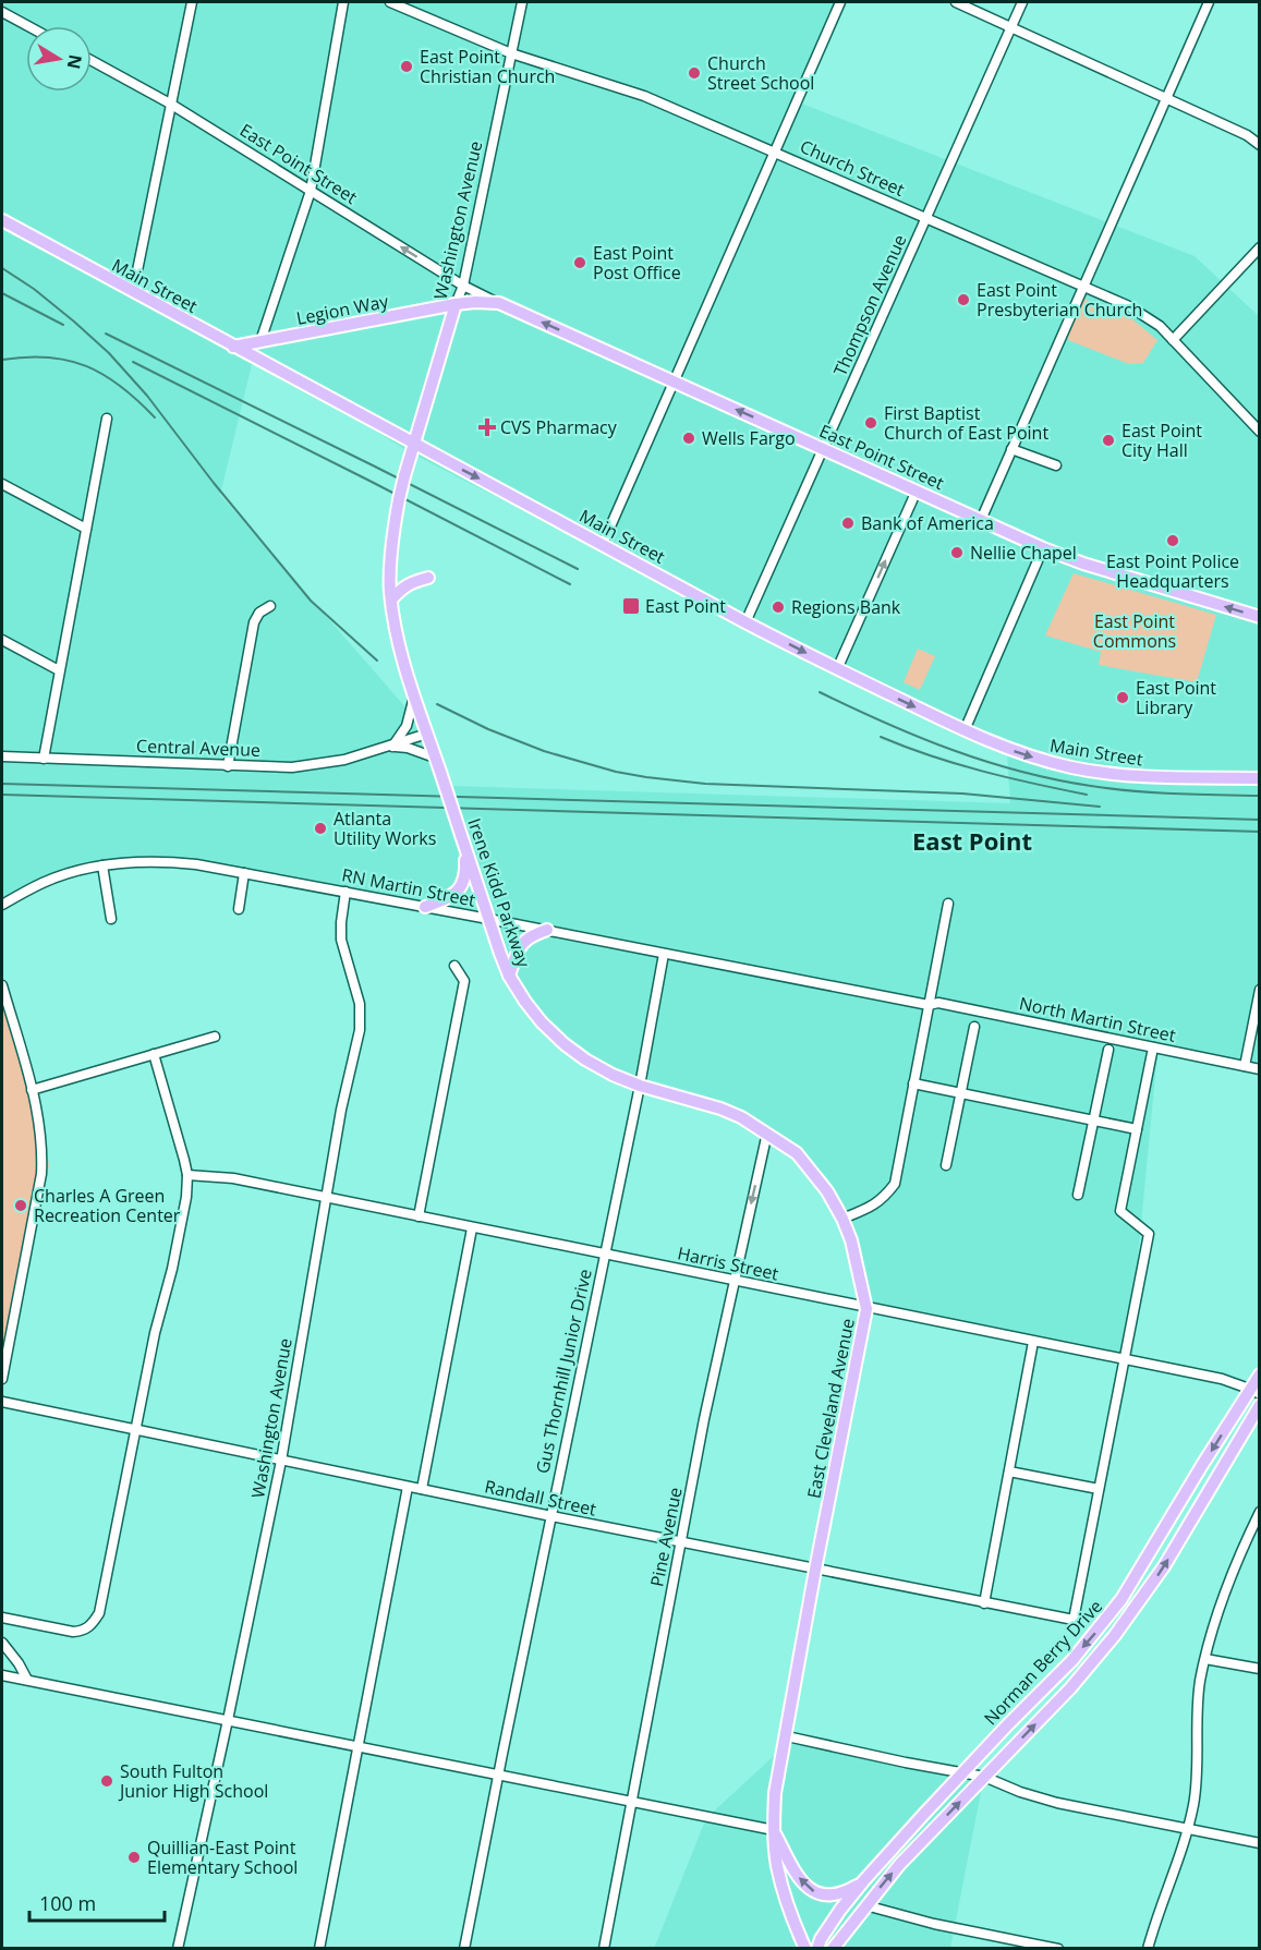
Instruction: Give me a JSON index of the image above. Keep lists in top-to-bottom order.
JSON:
{
  "streets": {
    "main road": [
      "East Point Street",
      "Washington Avenue",
      "Main Street",
      "Legion Way",
      "Irene Kidd Parkway",
      "East Cleveland Avenue",
      "Norman Berry Drive"
    ],
    "street": [
      "Church Street",
      "Thompson Avenue",
      "Central Avenue",
      "RN Martin Street",
      "North Martin Street",
      "Harris Street",
      "Gus Thornhill Junior Drive",
      "Randall Street",
      "Pine Avenue"
    ]
  },
  "crossings": [
    ["East Point Street", "Washington Avenue"],
    ["East Point Street", "Thompson Avenue"],
    ["East Point Street", "Legion Way"],
    ["Church Street", "Washington Avenue"],
    ["Church Street", "Thompson Avenue"],
    ["Washington Avenue", "Main Street"],
    ["Washington Avenue", "Legion Way"],
    ["Washington Avenue", "RN Martin Street"],
    ["Washington Avenue", "Irene Kidd Parkway"],
    ["Washington Avenue", "Harris Street"],
    ["Washington Avenue", "Randall Street"],
    ["Main Street", "Thompson Avenue"],
    ["Main Street", "Legion Way"],
    ["Main Street", "Irene Kidd Parkway"],
    ["Central Avenue", "Irene Kidd Parkway"],
    ["RN Martin Street", "Irene Kidd Parkway"],
    ["RN Martin Street", "North Martin Street"],
    ["RN Martin Street", "Gus Thornhill Junior Drive"],
    ["Irene Kidd Parkway", "Gus Thornhill Junior Drive"],
    ["Irene Kidd Parkway", "East Cleveland Avenue"],
    ["Irene Kidd Parkway", "Pine Avenue"],
    ["Harris Street", "Gus Thornhill Junior Drive"],
    ["Harris Street", "East Cleveland Avenue"],
    ["Harris Street", "Pine Avenue"],
    ["Harris Street", "Norman Berry Drive"],
    ["Gus Thornhill Junior Drive", "Randall Street"],
    ["East Cleveland Avenue", "Randall Street"],
    ["Randall Street", "Pine Avenue"]
  ],
  "one_way": ["East Point Street", "Main Street"],
  "districts": ["East Point"],
  "parks": ["East Point Commons"],
  "places": {
    "other": [
      "East Point Christian Church",
      "Church Street School",
      "East Point Post Office",
      "East Point Presbyterian Church",
      "First Baptist Church of East Point",
      "Wells Fargo",
      "East Point City Hall",
      "Bank of America",
      "East Point Police Headquarters",
      "Nellie Chapel",
      "Regions Bank",
      "East Point Library",
      "Atlanta Utility Works",
      "Charles A Green Recreation Center",
      "South Fulton Junior High School",
      "Quillian-East Point Elementary School"
    ],
    "health": ["CVS Pharmacy"],
    "transit": ["East Point"]
  },
  "scale_bar": "100 m",
  "north": "right"
}
